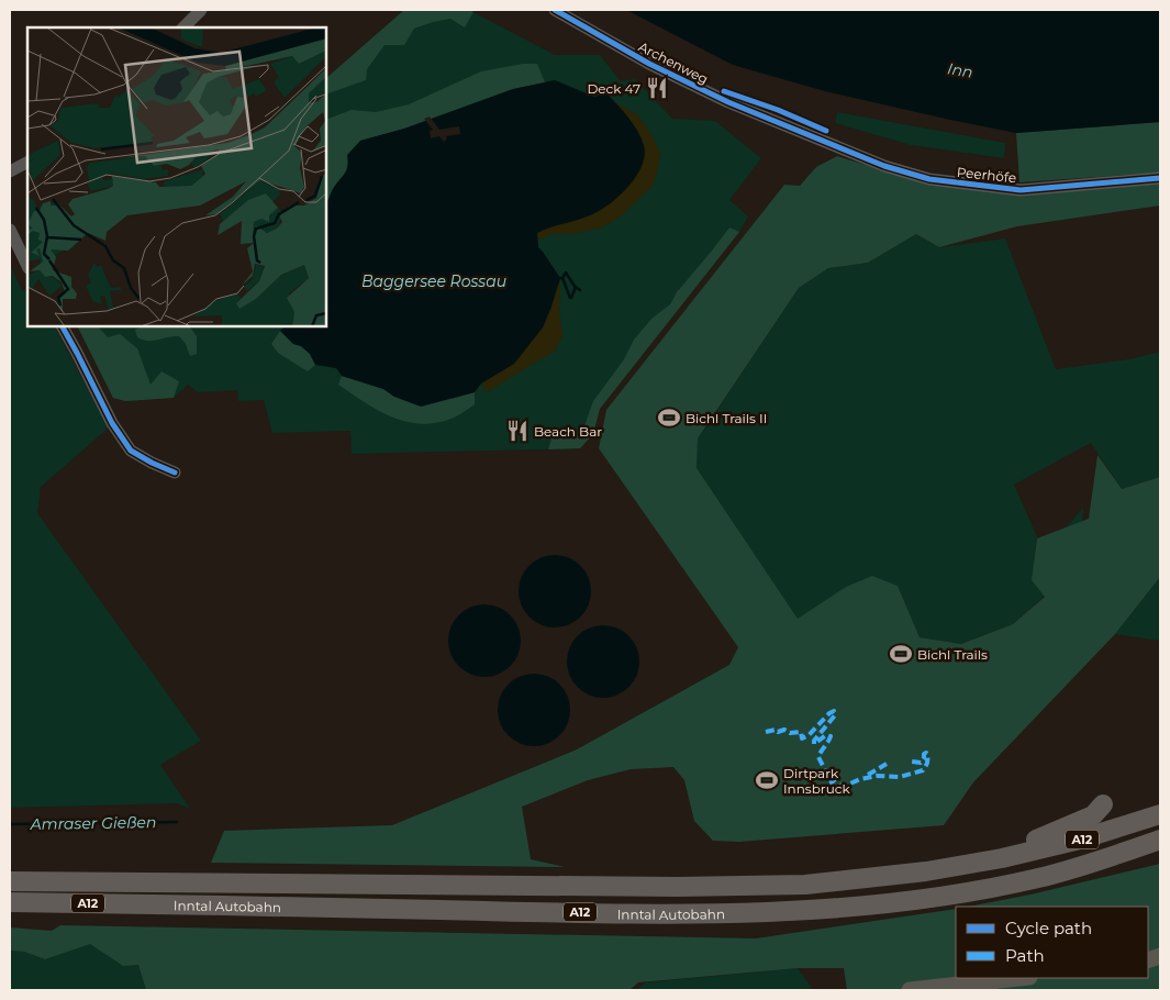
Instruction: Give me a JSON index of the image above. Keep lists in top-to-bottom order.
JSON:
{
  "streets": {
    "highway": ["A12", "Inntal Autobahn"],
    "street": ["Archenweg", "Peerhöfe"]
  },
  "crossings": [
    ["Archenweg", "Peerhöfe"]
  ],
  "water": ["Inn", "Baggersee Rossau", "Amraser Gießen"],
  "places": {
    "restaurant": ["Deck 47", "Beach Bar"],
    "sports": ["Bichl Trails II", "Bichl Trails", "Dirtpark Innsbruck"]
  },
  "legend": ["Cycle path", "Path"]
}
